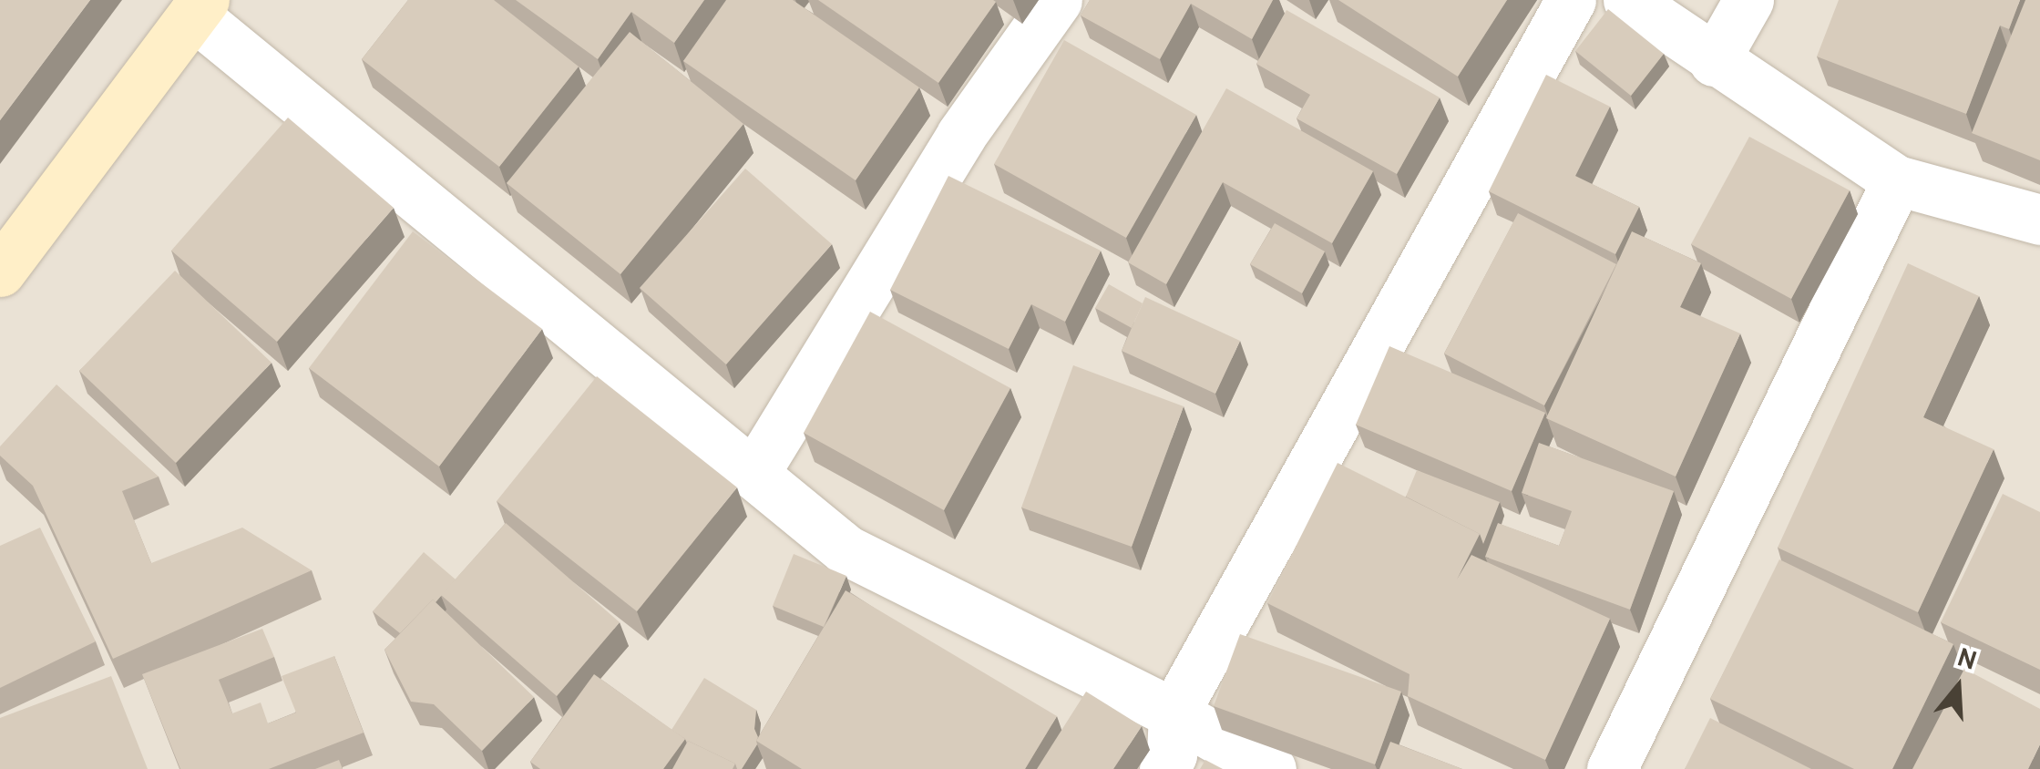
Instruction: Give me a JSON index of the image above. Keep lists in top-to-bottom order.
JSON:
{
  "north": "top"
}
